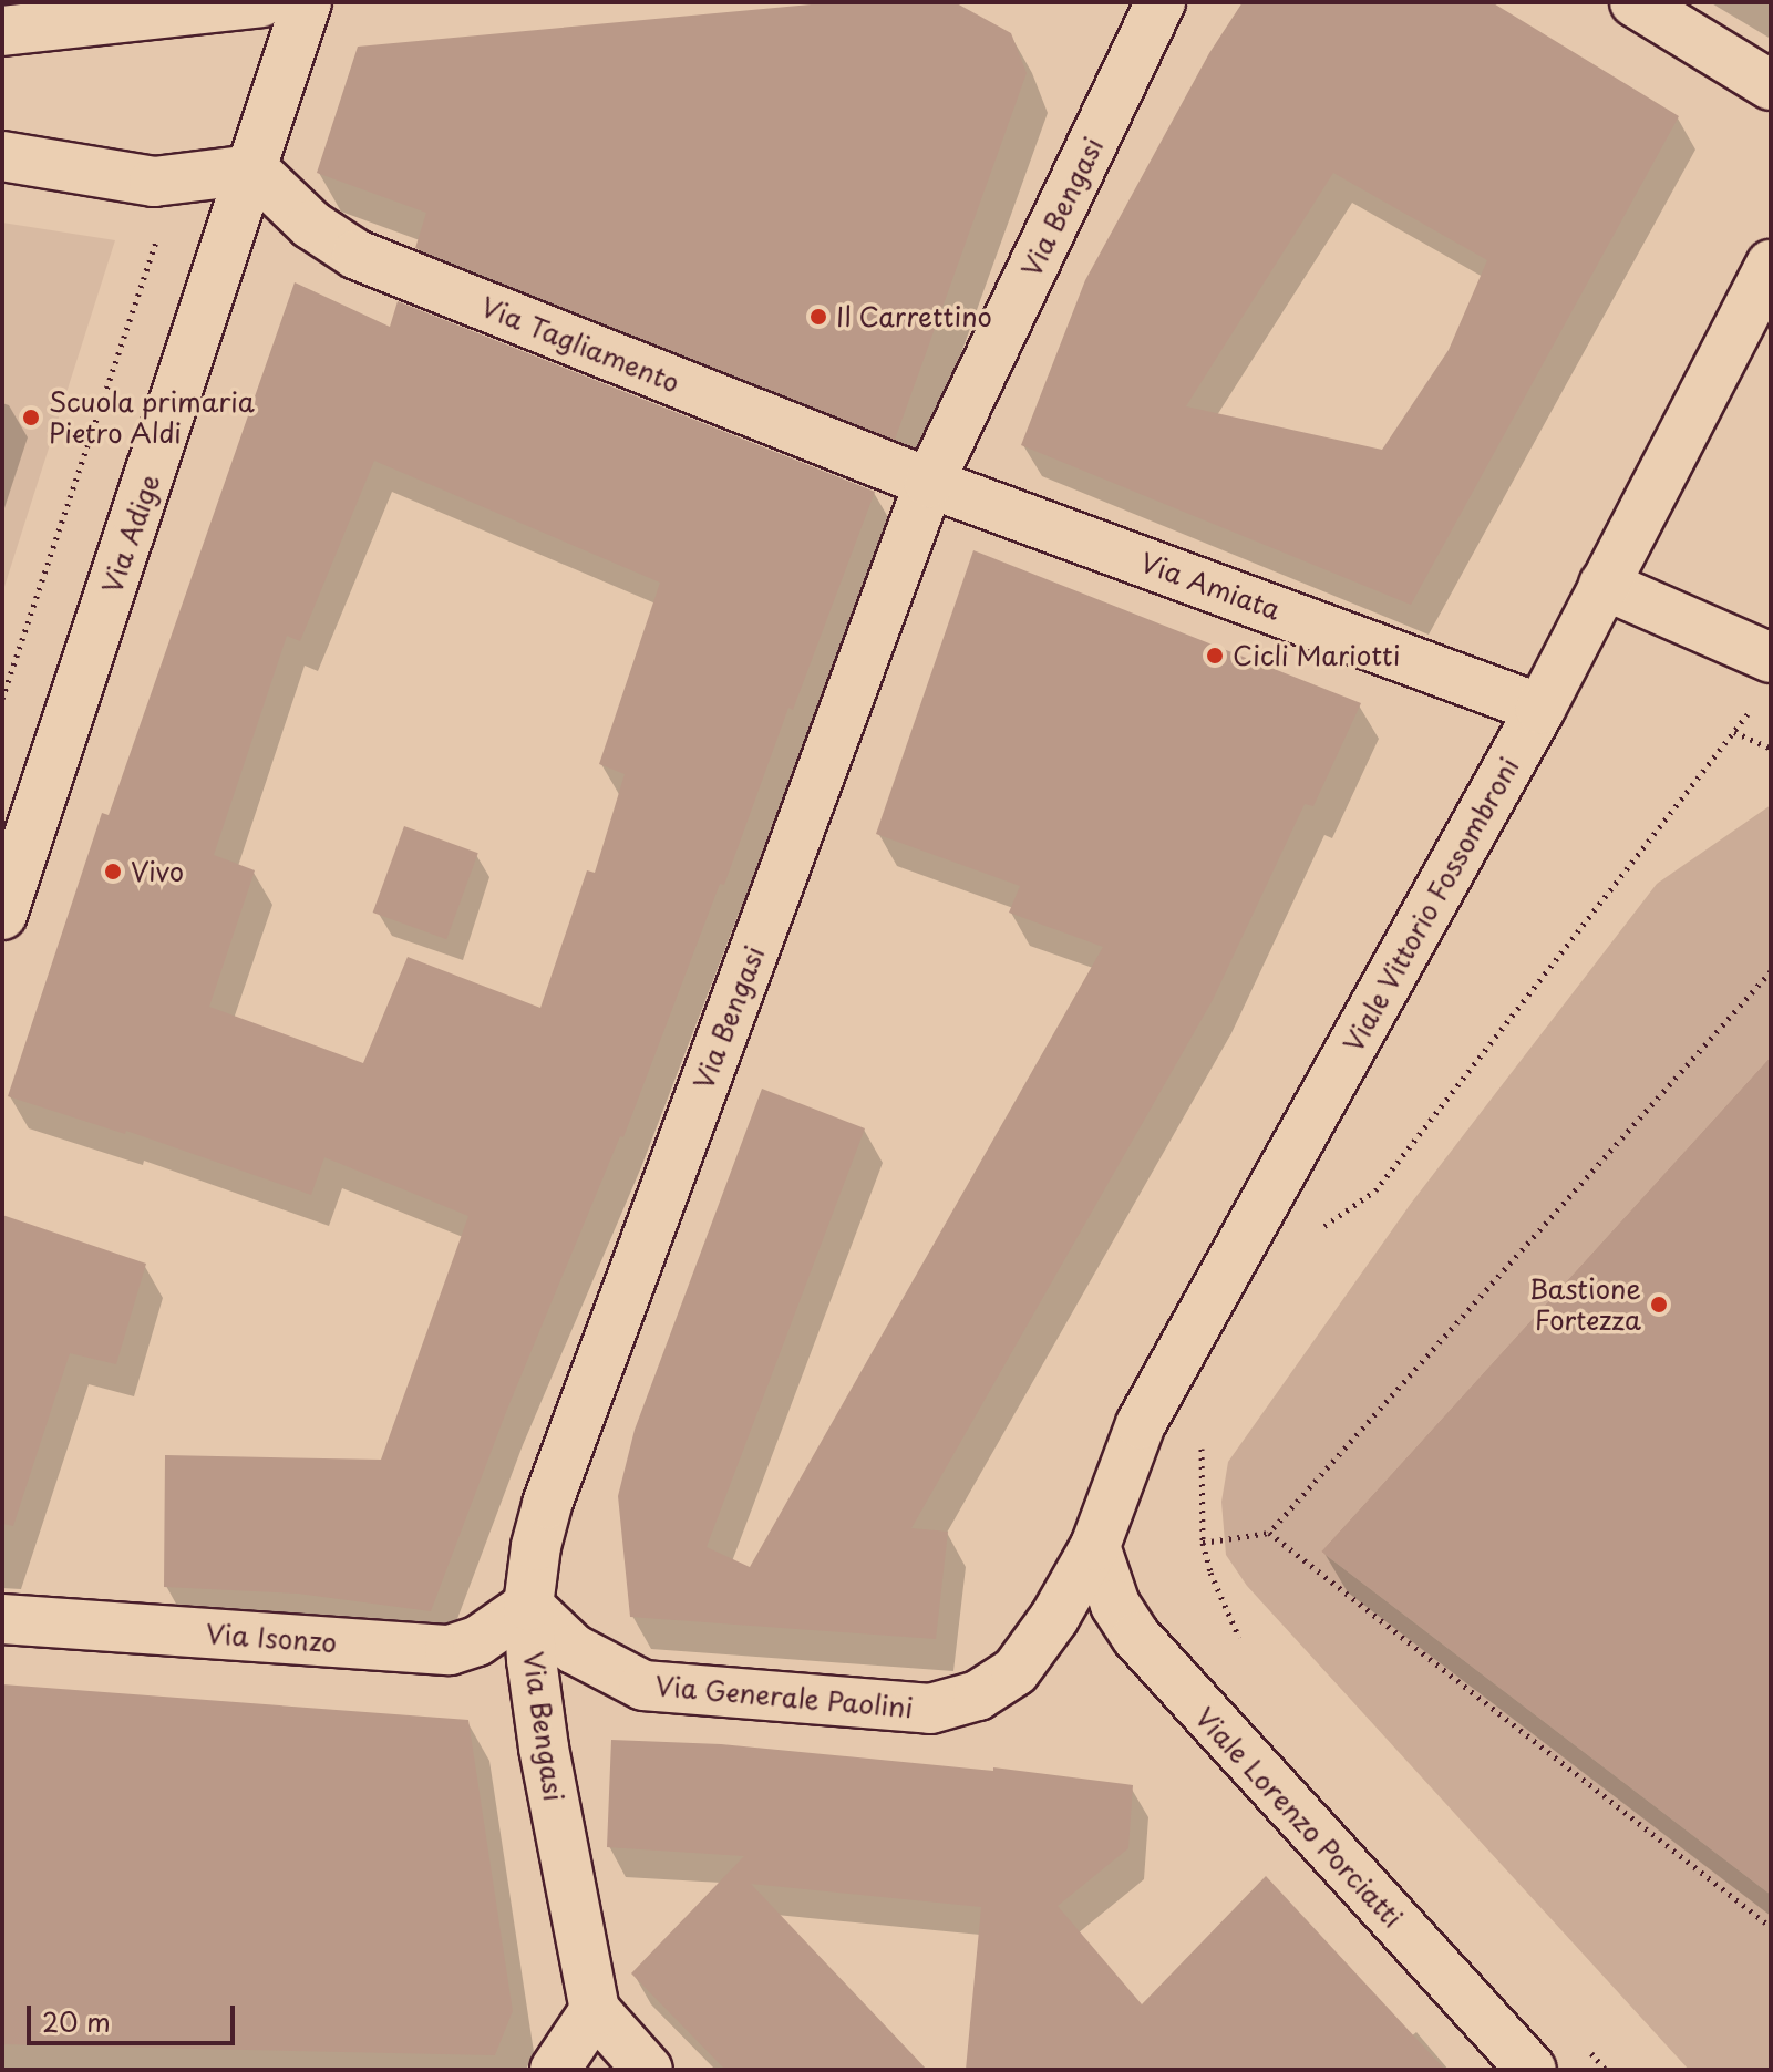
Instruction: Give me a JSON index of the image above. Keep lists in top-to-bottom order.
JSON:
{
  "streets": {
    "street": [
      "Via Bengasi",
      "Via Tagliamento",
      "Via Adige",
      "Via Amiata",
      "Viale Vittorio Fossombroni",
      "Via Isonzo",
      "Via Generale Paolini",
      "Viale Lorenzo Porciatti"
    ]
  },
  "crossings": [
    ["Via Bengasi", "Via Tagliamento"],
    ["Via Bengasi", "Via Amiata"],
    ["Via Bengasi", "Via Isonzo"],
    ["Via Bengasi", "Via Generale Paolini"],
    ["Via Tagliamento", "Via Adige"],
    ["Via Tagliamento", "Via Amiata"],
    ["Via Amiata", "Viale Vittorio Fossombroni"],
    ["Viale Vittorio Fossombroni", "Via Generale Paolini"],
    ["Viale Vittorio Fossombroni", "Viale Lorenzo Porciatti"],
    ["Via Isonzo", "Via Generale Paolini"],
    ["Via Generale Paolini", "Viale Lorenzo Porciatti"]
  ],
  "places": [
    "Il Carrettino",
    "Scuola primaria Pietro Aldi",
    "Cicli Mariotti",
    "Vivo",
    "Bastione Fortezza"
  ],
  "scale_bar": "20 m"
}
